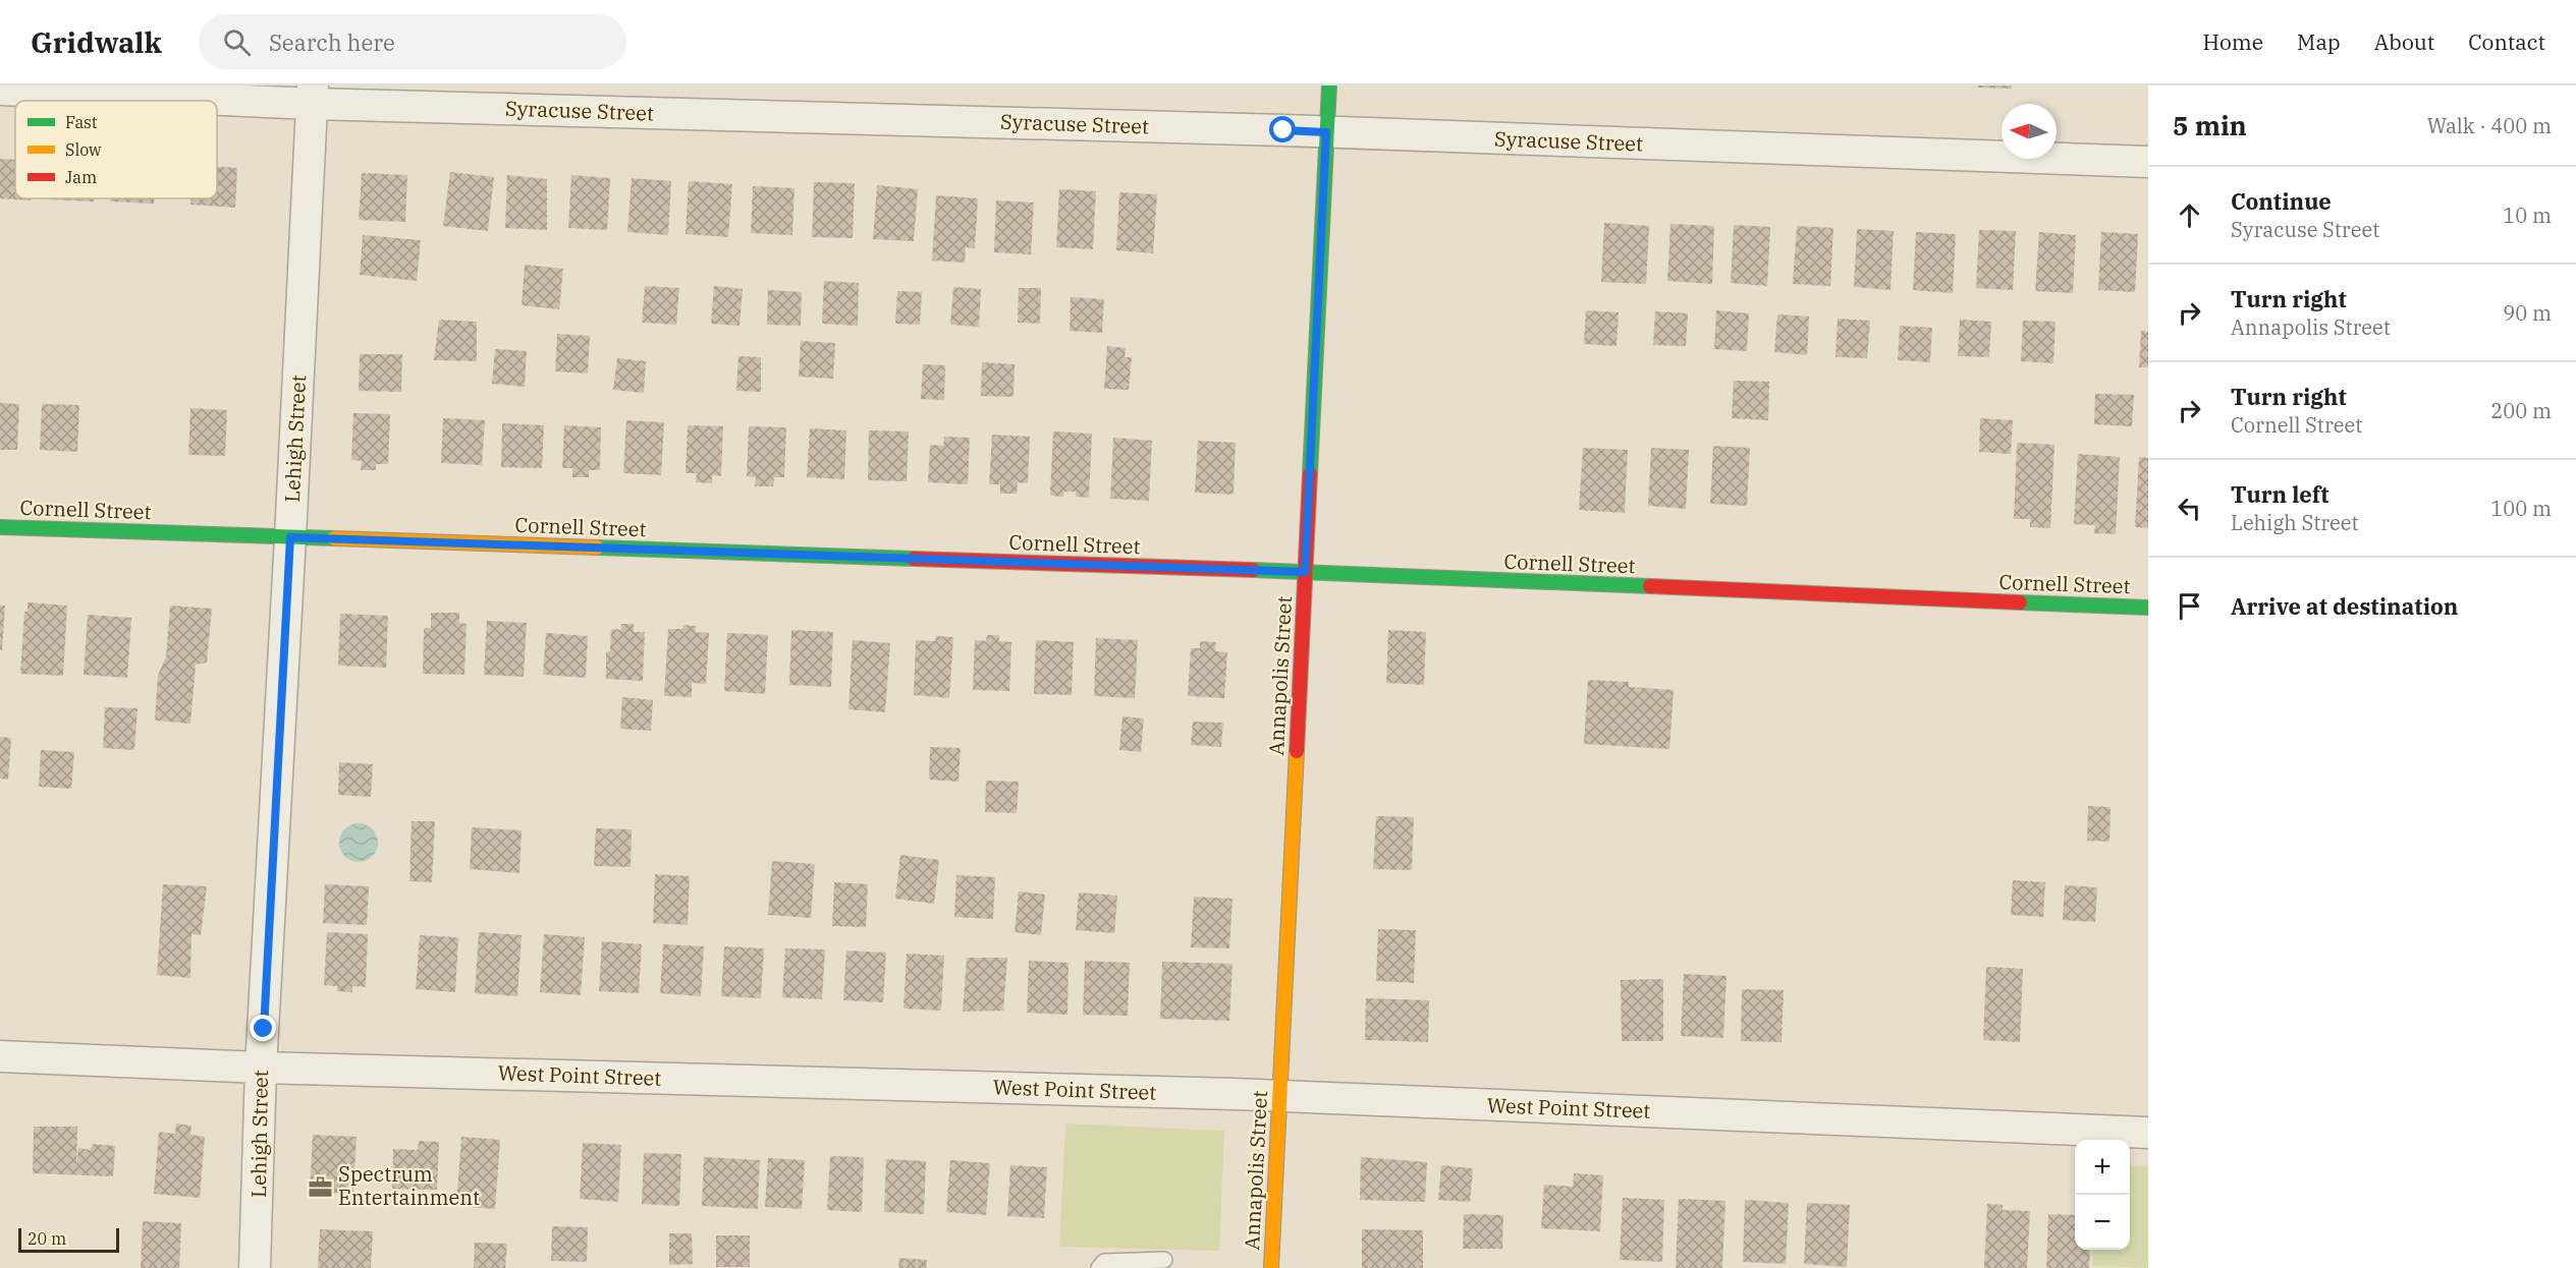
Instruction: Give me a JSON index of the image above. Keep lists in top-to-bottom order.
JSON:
{
  "streets": {
    "street": [
      "Syracuse Street",
      "Lehigh Street",
      "Cornell Street",
      "Annapolis Street",
      "West Point Street"
    ]
  },
  "crossings": [
    ["Syracuse Street", "Lehigh Street"],
    ["Syracuse Street", "Annapolis Street"],
    ["Lehigh Street", "Cornell Street"],
    ["Lehigh Street", "West Point Street"],
    ["Cornell Street", "Annapolis Street"],
    ["Annapolis Street", "West Point Street"]
  ],
  "places": {
    "office": ["Spectrum Entertainment"]
  },
  "legend": ["Fast", "Slow", "Jam"],
  "scale_bar": "20 m",
  "north": "left",
  "page": {
    "header": "Gridwalk",
    "search": "Search here",
    "nav": [
      "Home",
      "Map",
      "About",
      "Contact"
    ],
    "heading": ["5 min", "Walk · 400 m"],
    "list": [
      ["Continue", "Syracuse Street", "10 m"],
      ["Turn right", "Annapolis Street", "90 m"],
      ["Turn right", "Cornell Street", "200 m"],
      ["Turn left", "Lehigh Street", "100 m"],
      "Arrive at destination"
    ],
    "map_buttons": ["+", "−"],
    "scale": "20 m"
  }
}
